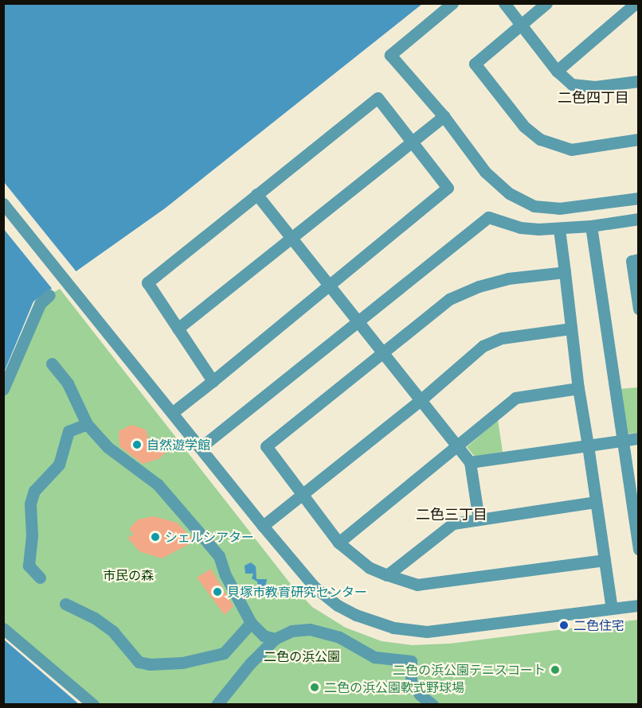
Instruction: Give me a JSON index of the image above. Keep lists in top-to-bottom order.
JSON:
{
  "districts": ["二色四丁目", "二色三丁目"],
  "parks": ["市民の森", "二色の浜公園"],
  "places": [
    "自然遊学館",
    "シェルシアター",
    "貝塚市教育研究センター",
    "二色住宅",
    "二色の浜公園テニスコート",
    "二色の浜公園軟式野球場"
  ]
}
